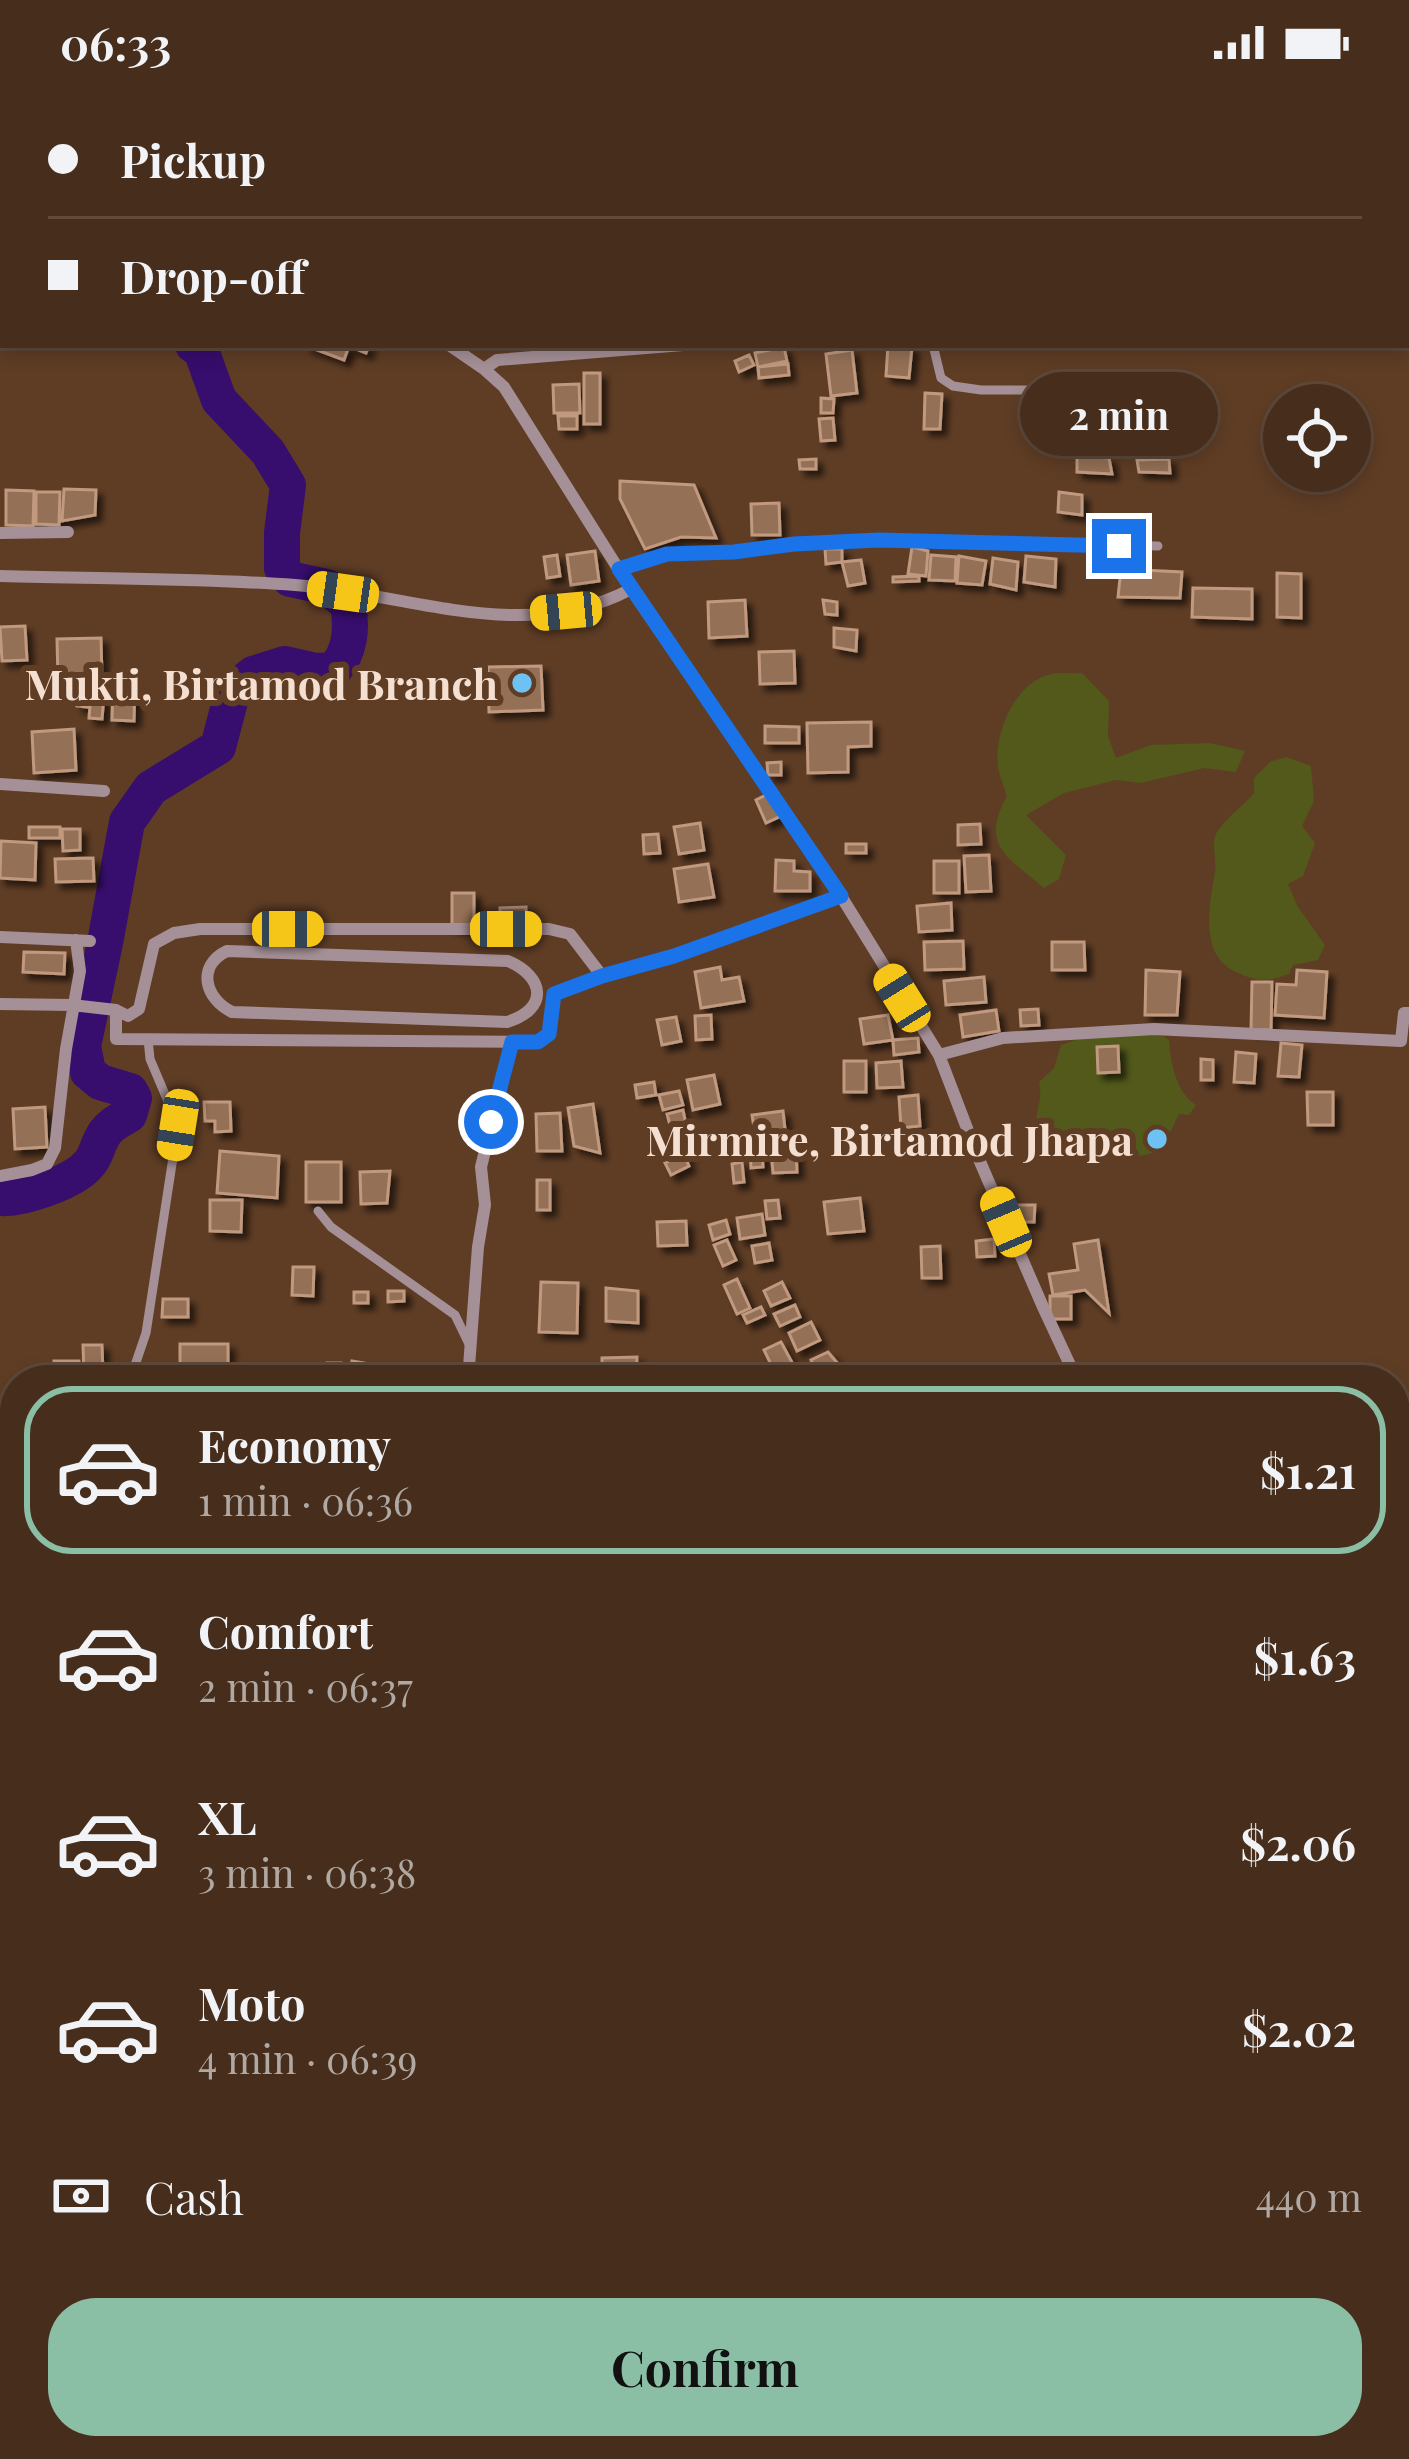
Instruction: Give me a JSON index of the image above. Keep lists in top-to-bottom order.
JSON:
{
  "places": ["Mukti, Birtamod Branch", "Mirmire, Birtamod Jhapa"],
  "page": {
    "status": "06:33",
    "banner": ["Pickup", "Drop-off"],
    "bubble": "2 min",
    "list": [
      {
        "name": "Economy",
        "note": "1 min · 06:36",
        "value": "$1.21"
      },
      {
        "name": "Comfort",
        "note": "2 min · 06:37",
        "value": "$1.63"
      },
      {
        "name": "XL",
        "note": "3 min · 06:38",
        "value": "$2.06"
      },
      {
        "name": "Moto",
        "note": "4 min · 06:39",
        "value": "$2.02"
      }
    ],
    "pay": ["Cash", "440 m"],
    "buttons": "Confirm"
  }
}
